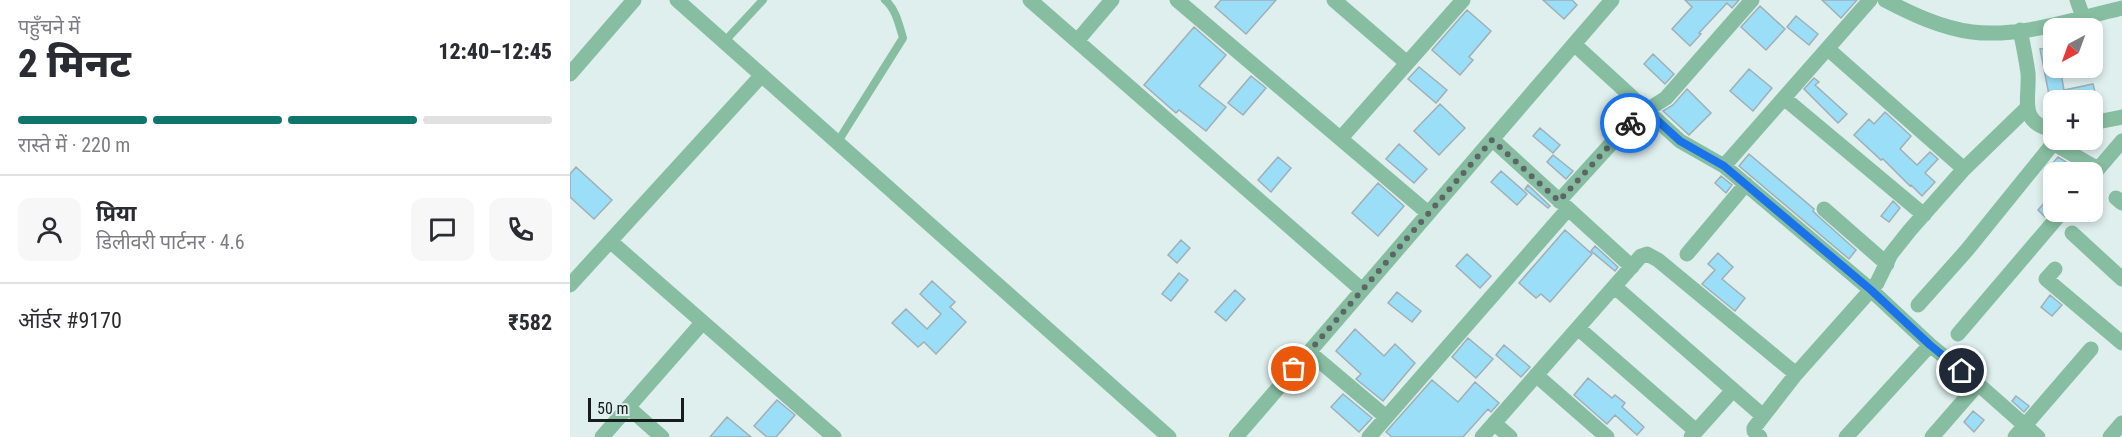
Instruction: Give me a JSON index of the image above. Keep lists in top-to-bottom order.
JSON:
{
  "scale_bar": "50 m",
  "north": "bottom left",
  "page": {
    "heading": ["2 मिनट", "पहुँचने में", "12:40–12:45"],
    "panel": [
      "प्रिया",
      "डिलीवरी पार्टनर · 4.6",
      "ऑर्डर #9170",
      "₹582"
    ],
    "map_buttons": ["+", "−"],
    "bar": "रास्ते में · 220 m",
    "scale": "50 m"
  }
}
